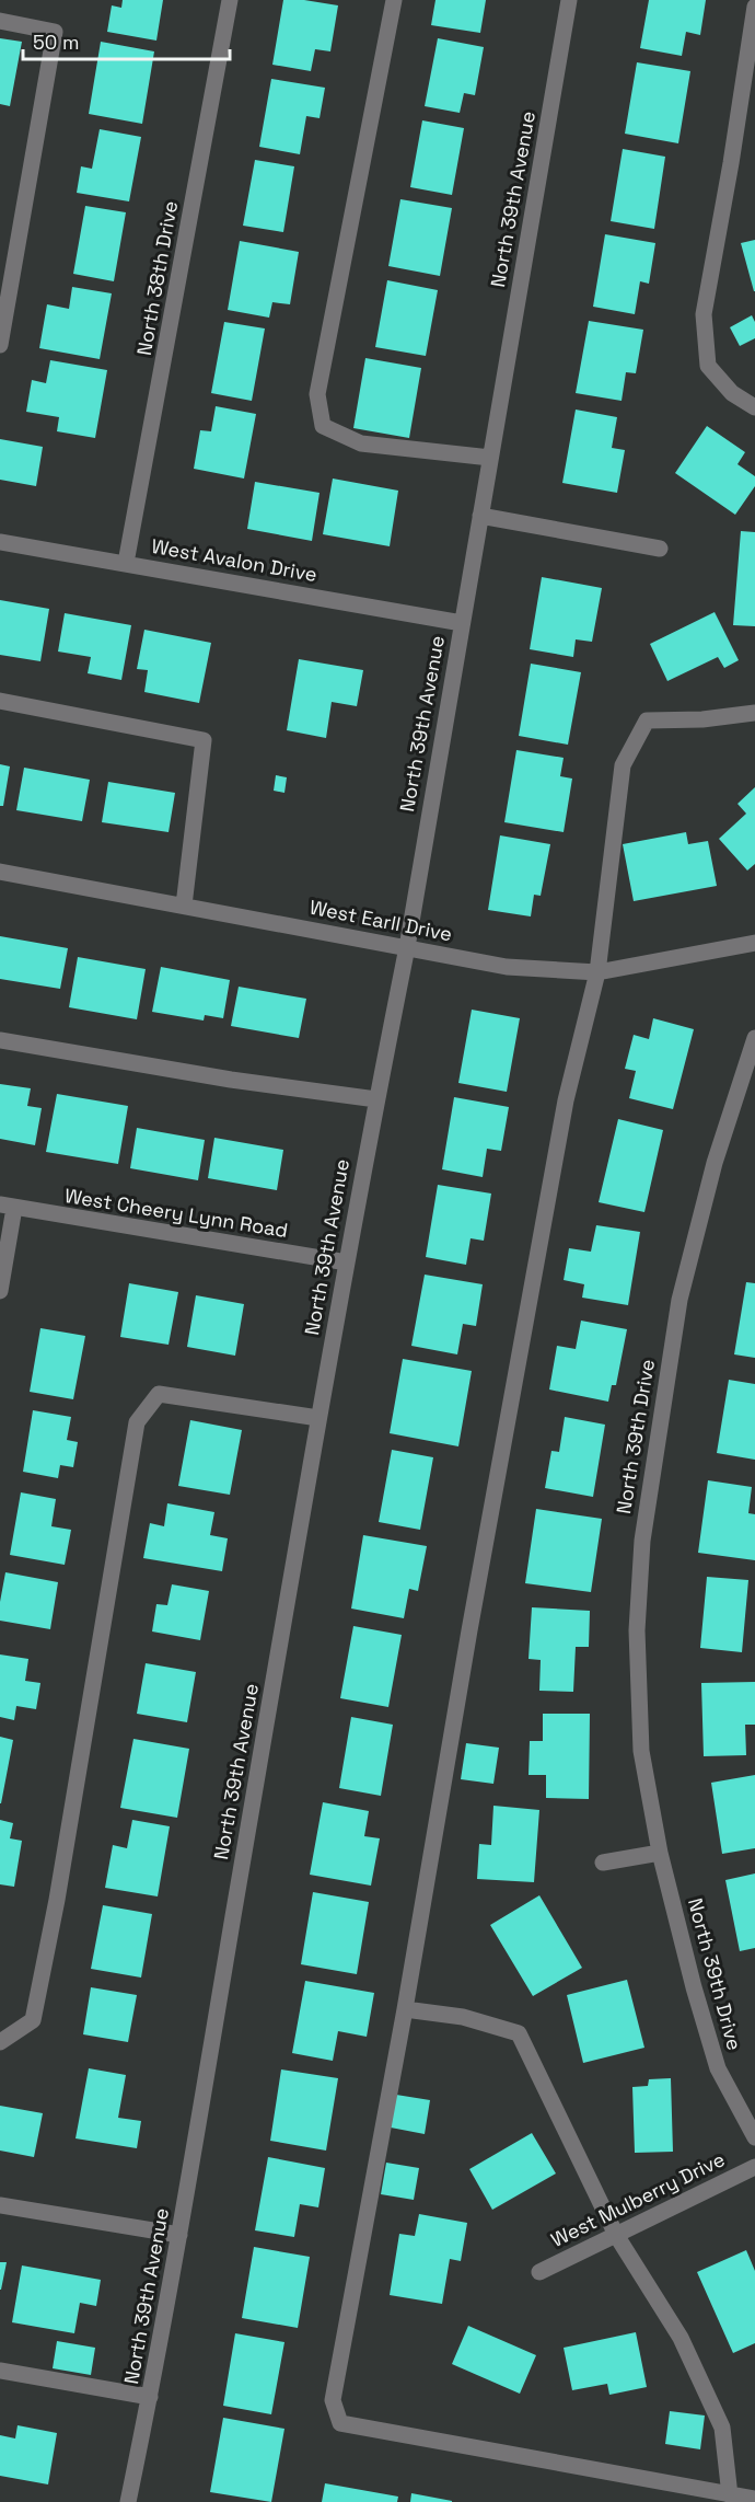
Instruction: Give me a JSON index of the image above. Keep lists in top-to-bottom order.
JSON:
{
  "streets": {
    "street": [
      "North 39th Avenue",
      "North 38th Drive",
      "West Avalon Drive",
      "West Earll Drive",
      "West Cheery Lynn Road",
      "North 39th Drive",
      "West Mulberry Drive"
    ]
  },
  "crossings": [
    ["North 39th Avenue", "West Avalon Drive"],
    ["North 39th Avenue", "West Earll Drive"],
    ["North 39th Avenue", "West Cheery Lynn Road"],
    ["North 38th Drive", "West Avalon Drive"]
  ],
  "scale_bar": "50 m"
}
